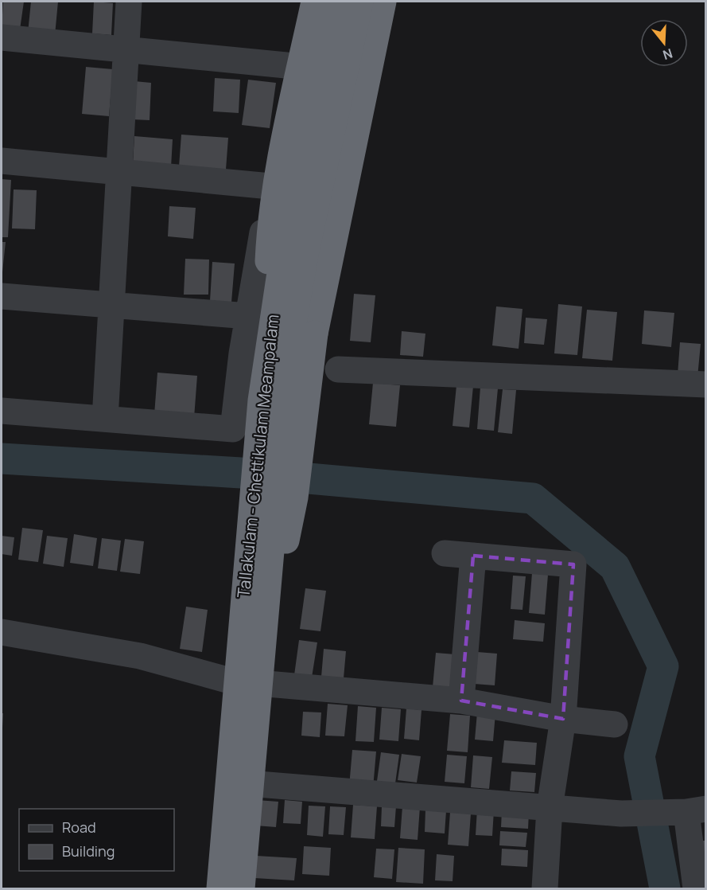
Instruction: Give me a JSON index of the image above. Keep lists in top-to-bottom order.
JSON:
{
  "streets": {
    "highway": ["Tallakulam - Chettikulam Meampalam"]
  },
  "legend": ["Road", "Building"],
  "north": "bottom"
}
